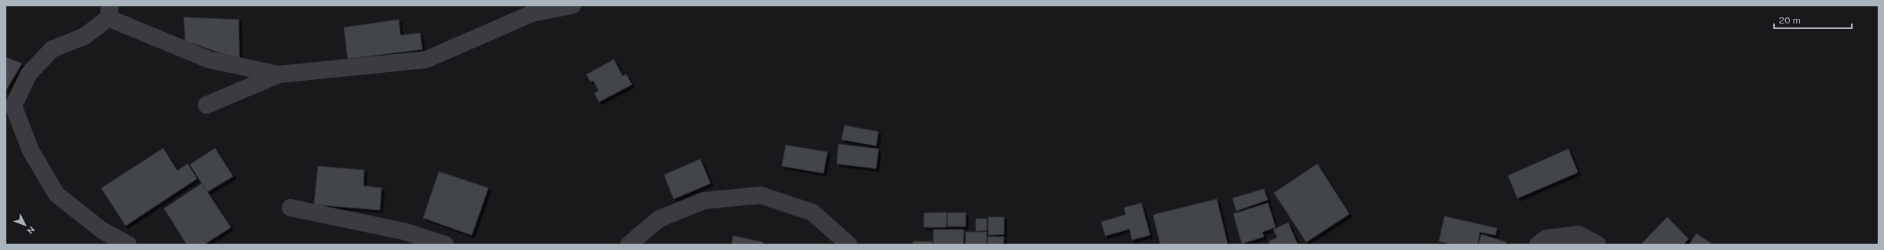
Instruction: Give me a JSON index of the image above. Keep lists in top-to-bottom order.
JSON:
{
  "scale_bar": "20 m",
  "north": "bottom right"
}
